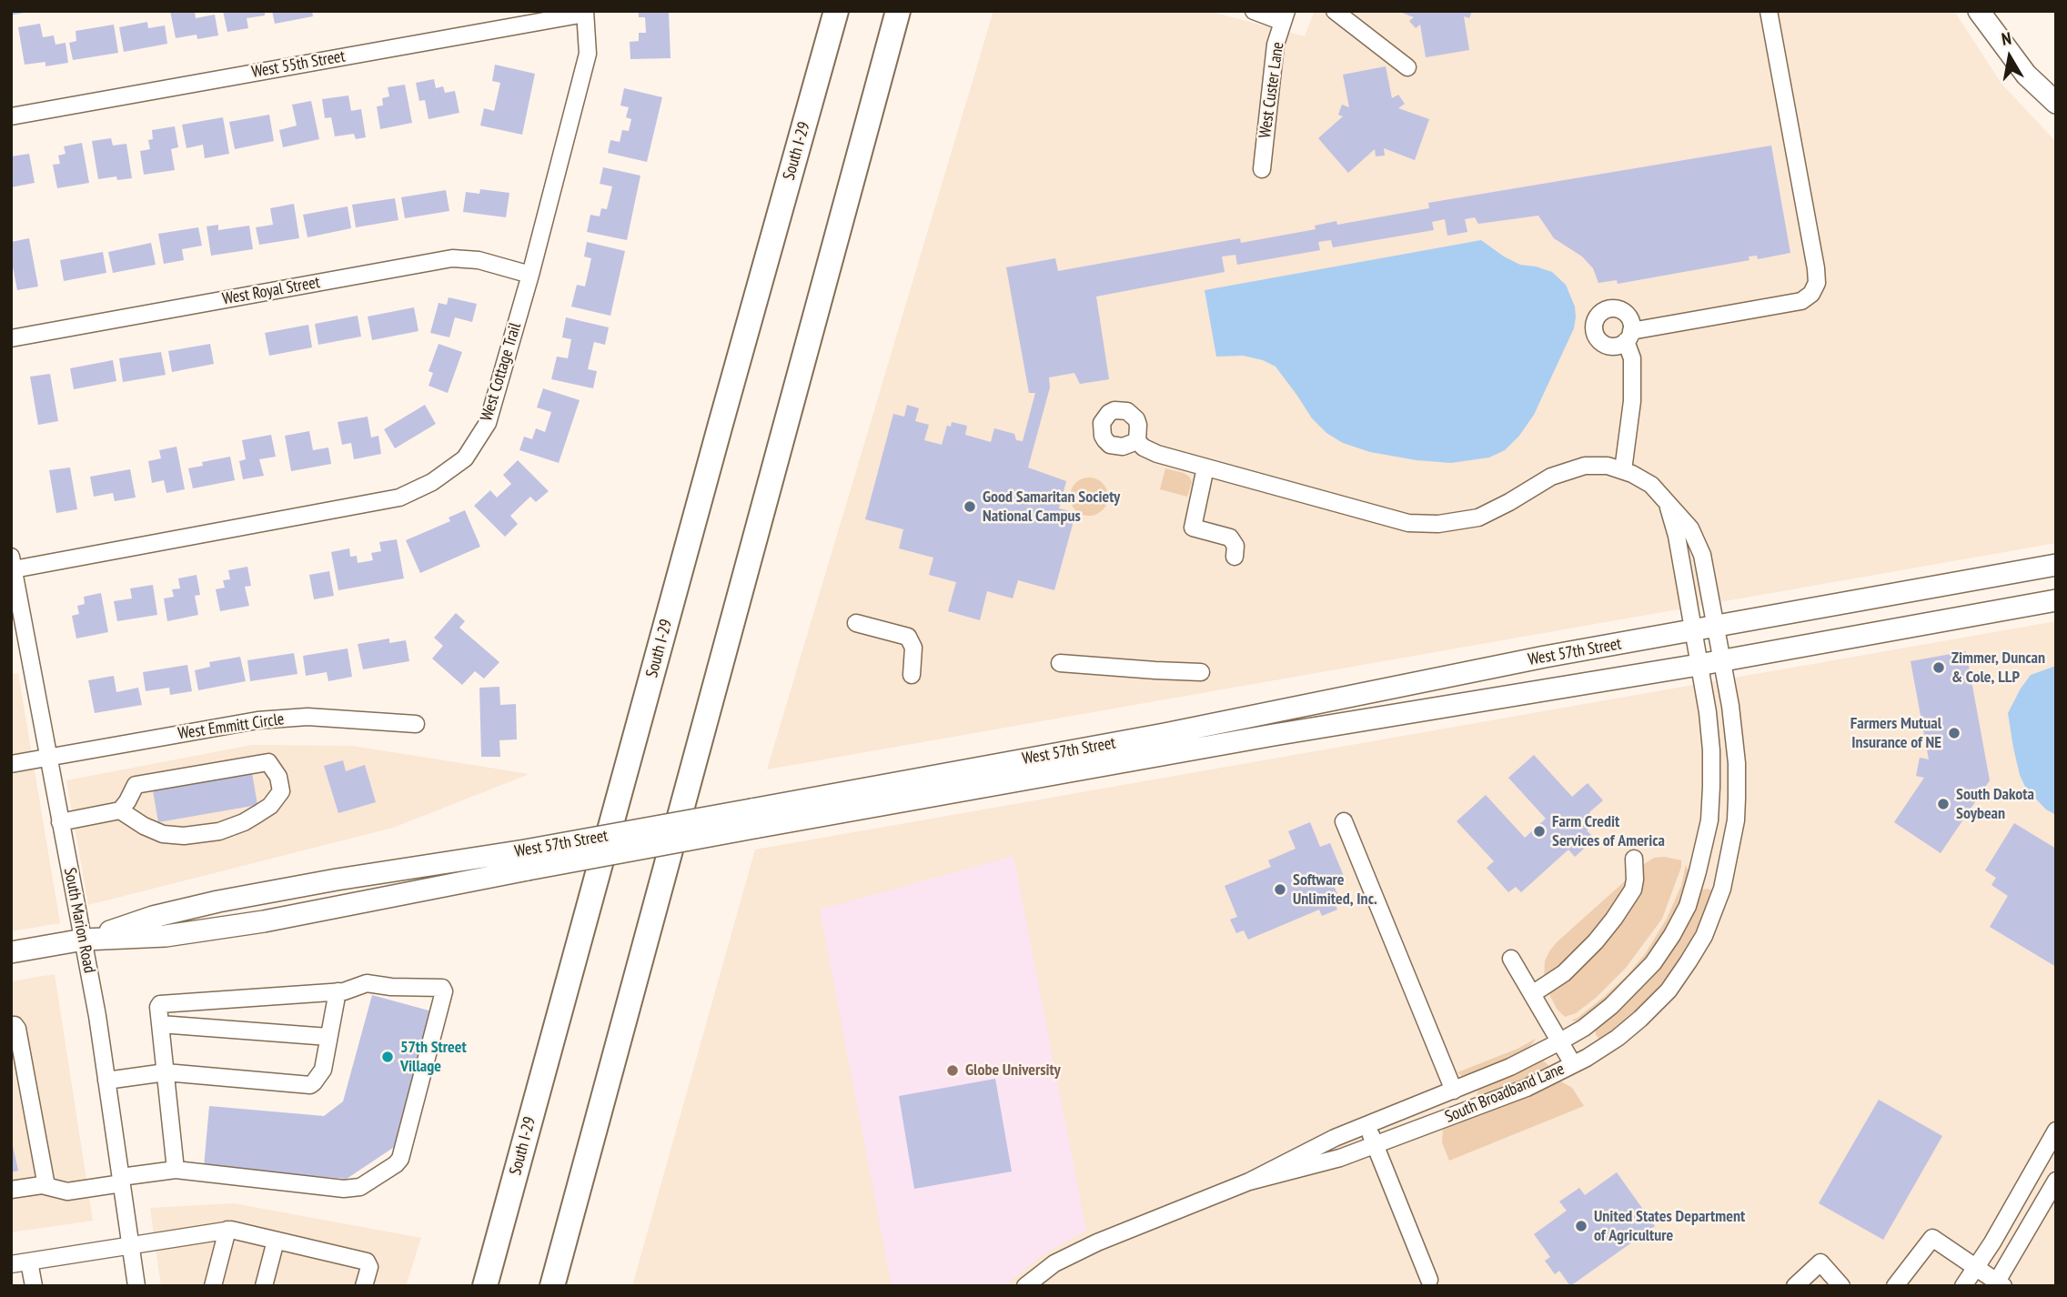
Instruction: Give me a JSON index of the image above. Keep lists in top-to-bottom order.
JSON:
{
  "streets": {
    "highway": ["South I-29"],
    "main road": ["West 57th Street"],
    "street": [
      "West 55th Street",
      "West Custer Lane",
      "West Royal Street",
      "West Cottage Trail",
      "West Emmitt Circle",
      "South Marion Road",
      "South Broadband Lane"
    ]
  },
  "crossings": [
    ["West 55th Street", "West Cottage Trail"],
    ["West Royal Street", "West Cottage Trail"],
    ["West Cottage Trail", "South Marion Road"],
    ["West 57th Street", "South Marion Road"],
    ["West 57th Street", "South Broadband Lane"],
    ["West Emmitt Circle", "South Marion Road"]
  ],
  "places": [
    "Good Samaritan Society National Campus",
    "Zimmer, Duncan & Cole, LLP",
    "Farmers Mutual Insurance of NE",
    "South Dakota Soybean",
    "Farm Credit Services of America",
    "Software Unlimited, Inc.",
    "57th Street Village",
    "Globe University",
    "United States Department of Agriculture"
  ],
  "north": "top"
}
